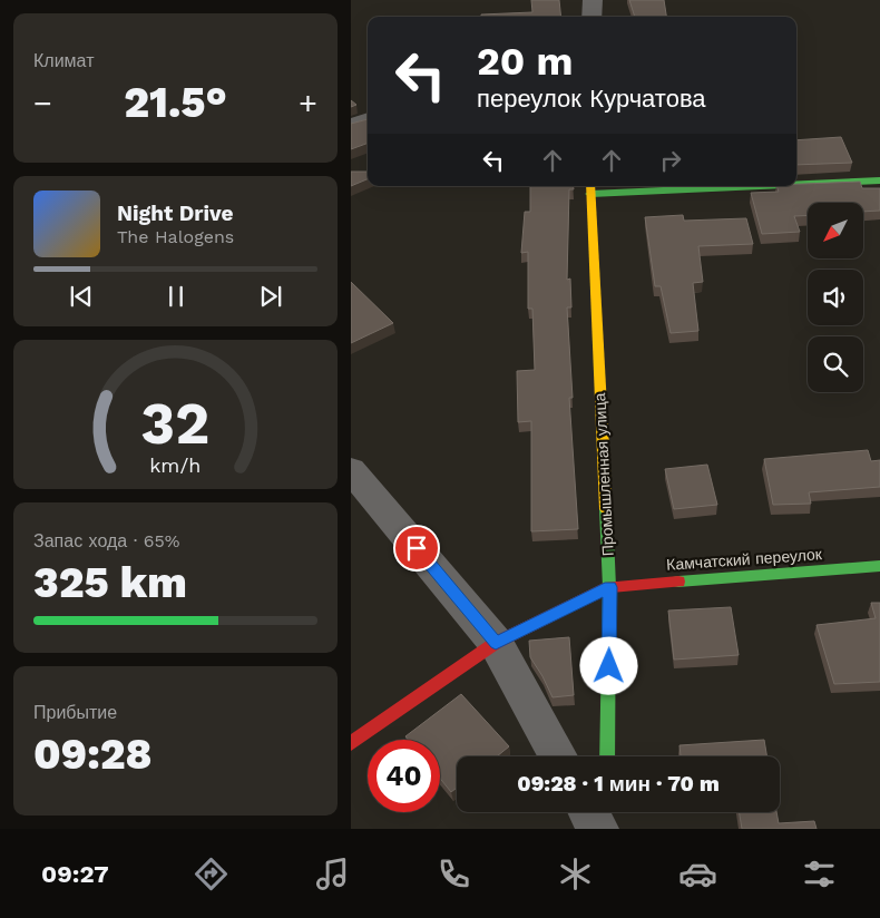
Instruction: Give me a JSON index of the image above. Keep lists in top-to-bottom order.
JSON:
{
  "streets": {
    "street": ["Промышленная улица", "Камчатский переулок"]
  },
  "crossings": [
    ["Промышленная улица", "Камчатский переулок"]
  ],
  "north": "bottom left",
  "page": {
    "tile": [
      "Климат",
      ["Запас хода · 65%", "325 km"],
      ["Прибытие", "09:28"]
    ],
    "turn": ["20 m", "переулок Курчатова"],
    "heat": ["−", "21.5°", "+"],
    "song": ["Night Drive", "The Halogens"],
    "limit": "40",
    "trip": "09:28 · 1 мин · 70 m",
    "tabs": "09:27",
    "gauge": ["32", "km/h"]
  }
}
